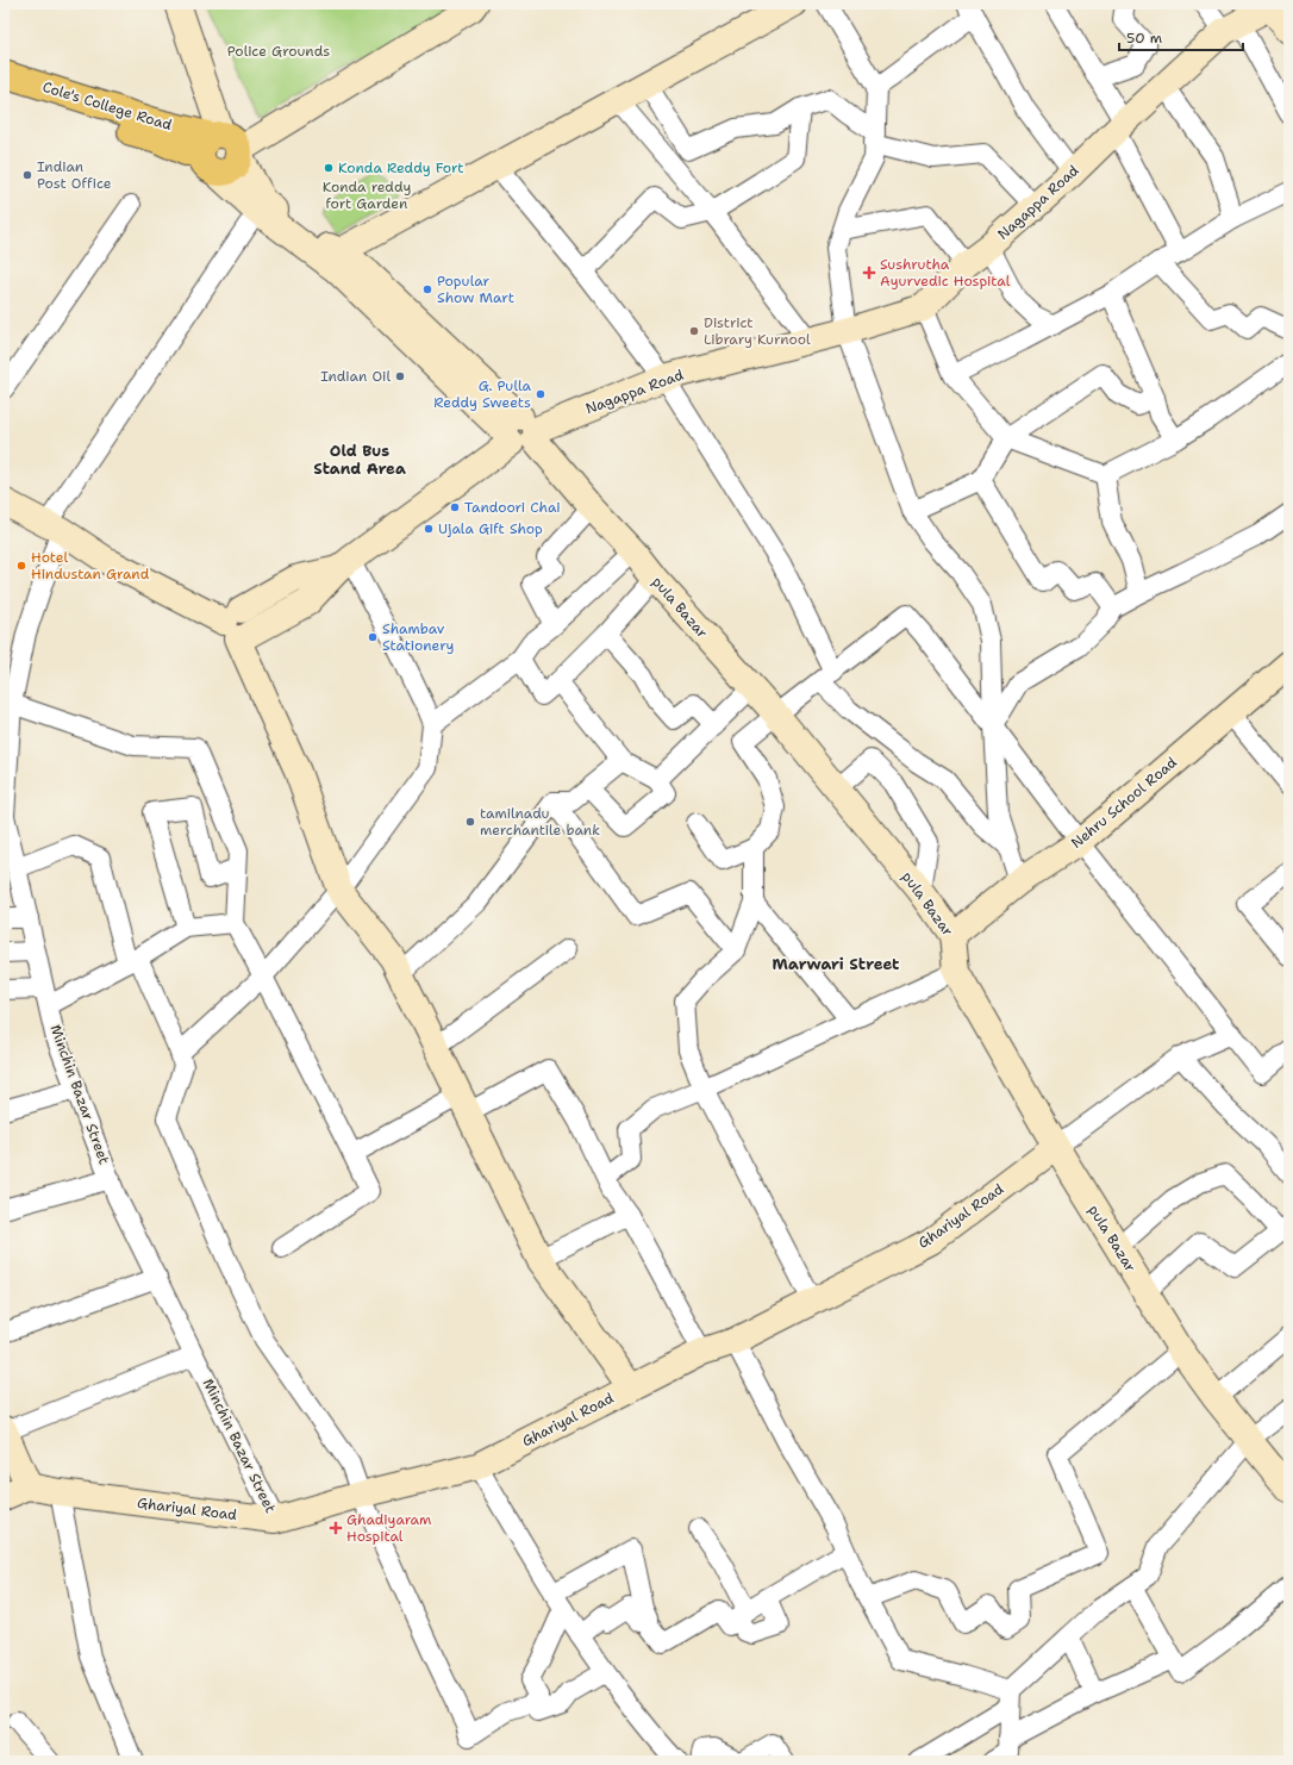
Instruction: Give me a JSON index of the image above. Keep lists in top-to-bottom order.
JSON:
{
  "streets": {
    "main road": ["Cole's College Road"],
    "street": [
      "Nagappa Road",
      "pula Bazar",
      "Nehru School Road",
      "Minchin Bazar Street",
      "Ghariyal Road"
    ]
  },
  "crossings": [
    ["Nagappa Road", "pula Bazar"],
    ["pula Bazar", "Nehru School Road"],
    ["pula Bazar", "Ghariyal Road"],
    ["Minchin Bazar Street", "Ghariyal Road"]
  ],
  "districts": ["Old Bus Stand Area", "Marwari Street"],
  "parks": ["Police Grounds", "Konda reddy fort Garden"],
  "places": {
    "other": [
      "Konda Reddy Fort",
      "Indian Post Office",
      "Popular Show Mart",
      "District Library Kurnool",
      "Indian Oil",
      "G. Pulla Reddy Sweets",
      "Tandoori Chai",
      "Ujala Gift Shop",
      "Hotel Hindustan Grand",
      "Shambav Stationery",
      "tamilnadu merchantile bank"
    ],
    "health": ["Sushrutha Ayurvedic Hospital", "Ghadiyaram Hospital"]
  },
  "scale_bar": "50 m"
}
